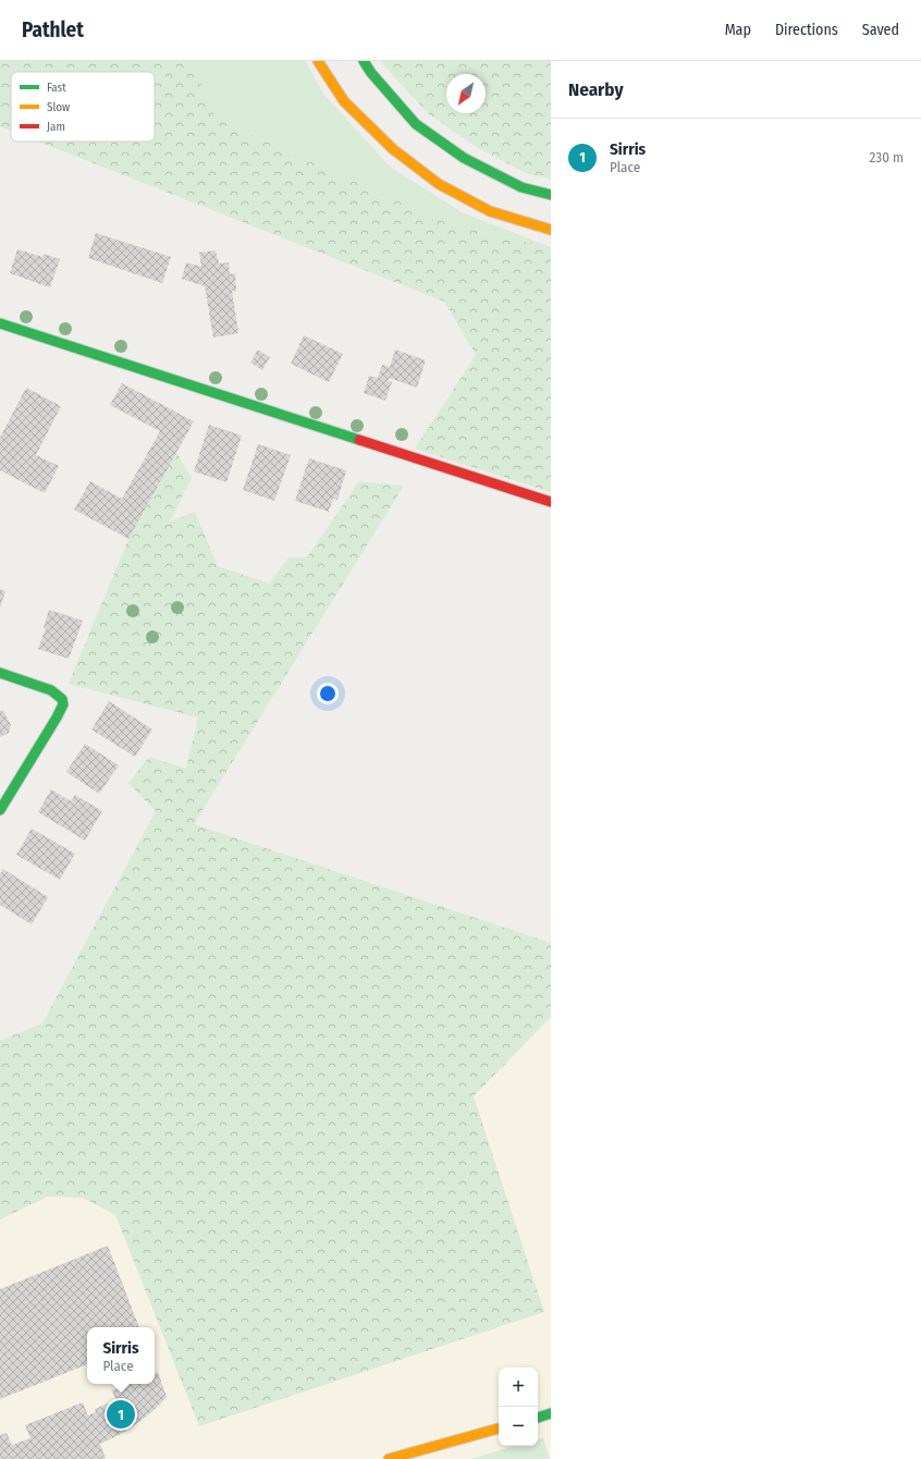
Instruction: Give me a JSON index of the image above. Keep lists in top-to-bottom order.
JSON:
{
  "legend": ["Fast", "Slow", "Jam"],
  "north": "bottom left",
  "page": {
    "header": "Pathlet",
    "nav": ["Map", "Directions", "Saved"],
    "heading": "Nearby",
    "list": [
      {
        "mark": "1",
        "name": "Sirris",
        "note": "Place",
        "value": "230 m"
      }
    ],
    "popup": ["Sirris", "Place"],
    "map_buttons": ["+", "−"],
    "pins": "1"
  }
}
